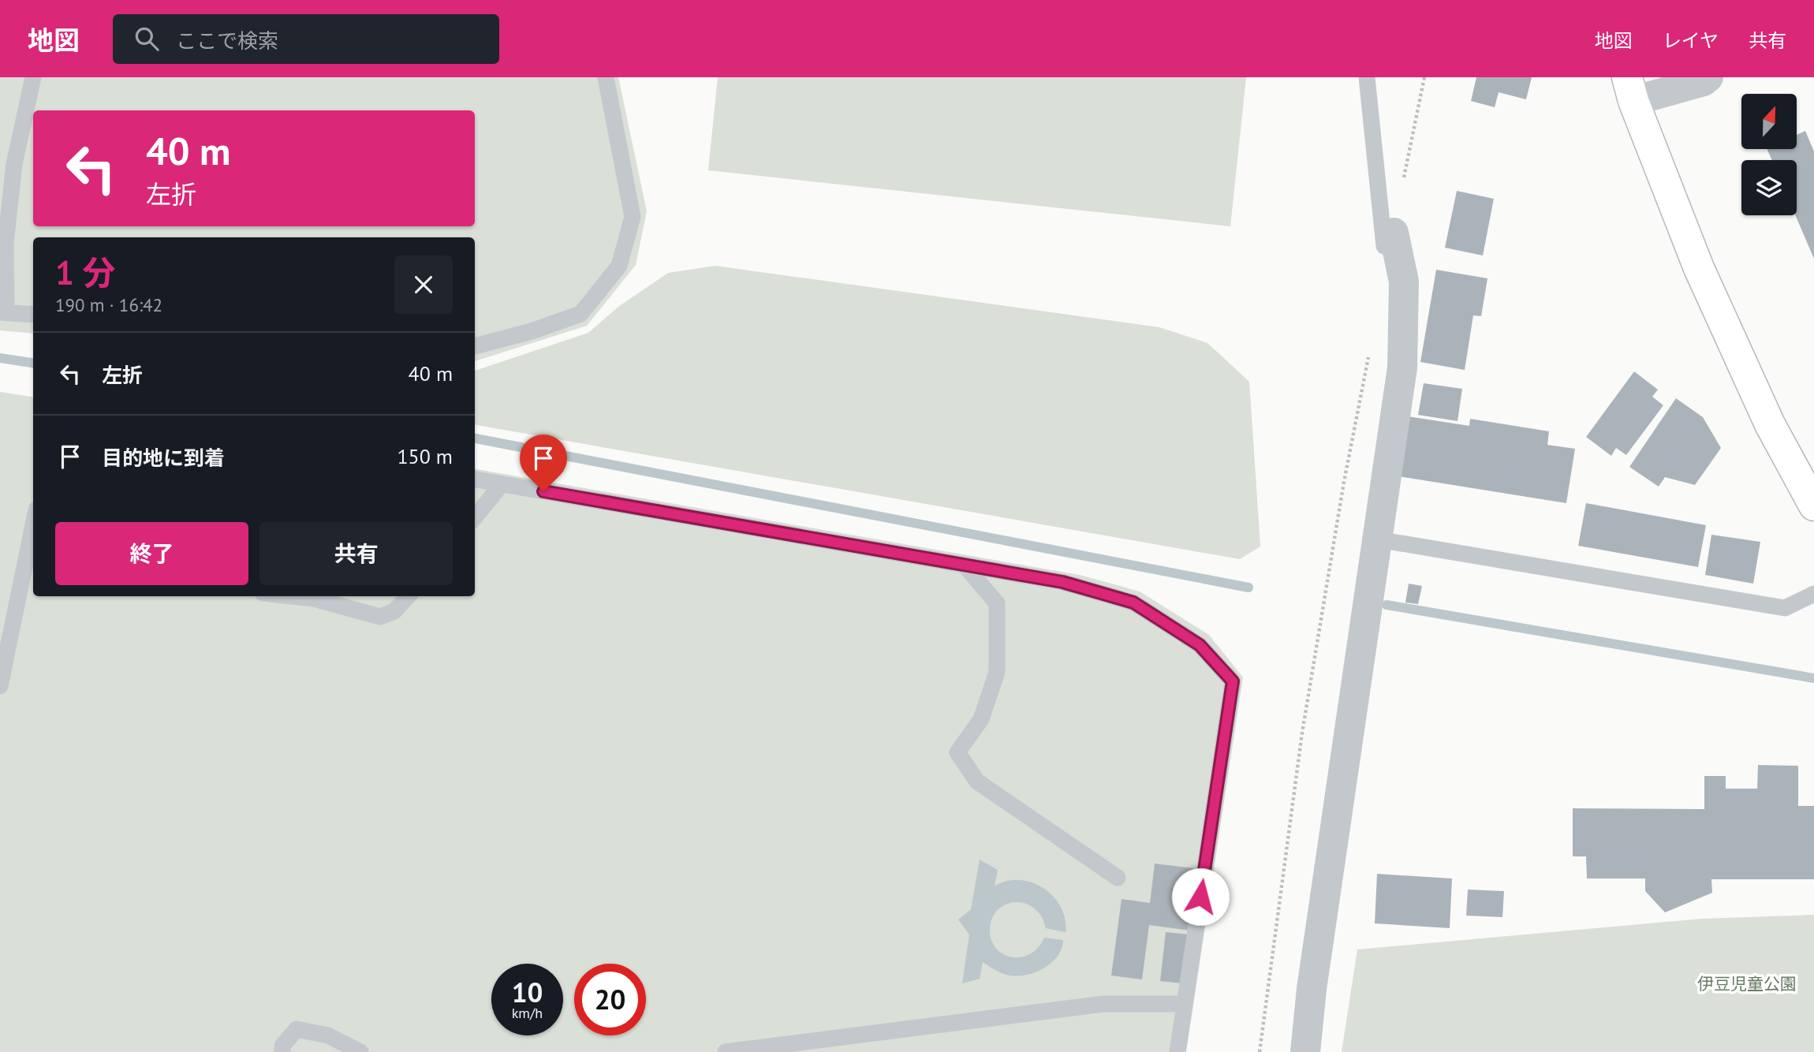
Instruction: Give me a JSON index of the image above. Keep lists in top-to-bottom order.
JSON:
{
  "parks": ["伊豆児童公園"],
  "north": "top",
  "page": {
    "header": "地図",
    "search": "ここで検索",
    "nav": ["地図", "レイヤ", "共有"],
    "turn": ["40 m", "左折"],
    "heading": ["1 分", "190 m · 16:42"],
    "list": [
      {
        "name": "左折",
        "value": "40 m"
      },
      {
        "name": "目的地に到着",
        "value": "150 m"
      }
    ],
    "buttons": ["終了", "共有"],
    "speed": "10 km/h",
    "limit": "20"
  }
}
